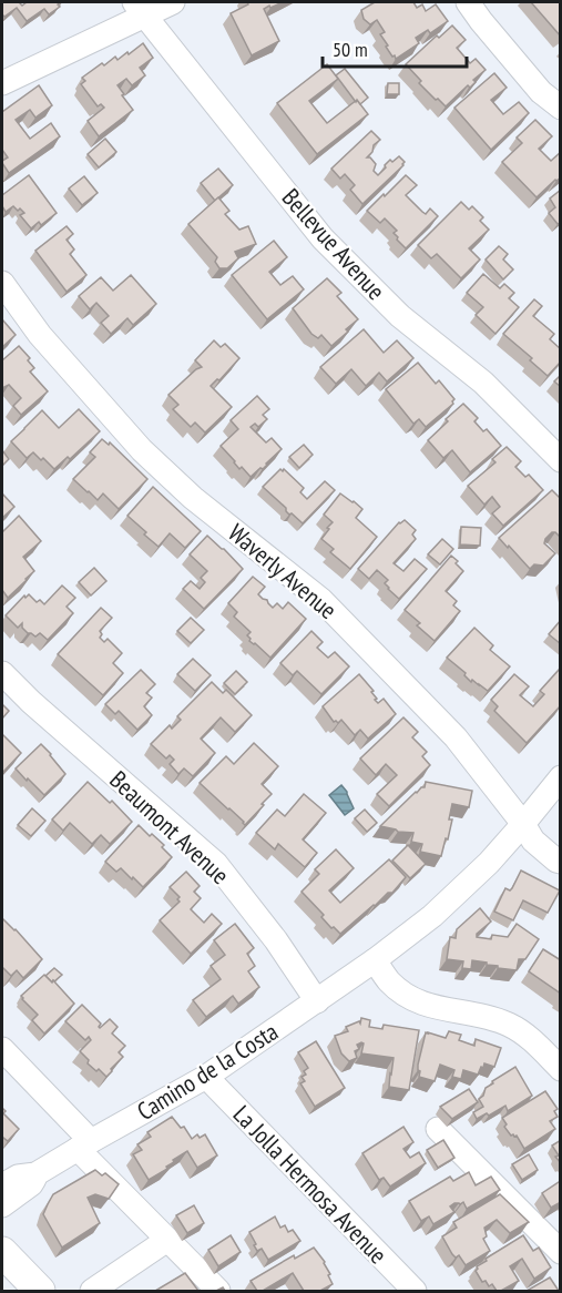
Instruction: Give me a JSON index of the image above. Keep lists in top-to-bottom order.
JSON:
{
  "streets": {
    "street": [
      "Bellevue Avenue",
      "Waverly Avenue",
      "Beaumont Avenue",
      "Camino de la Costa",
      "La Jolla Hermosa Avenue"
    ]
  },
  "crossings": [
    ["Waverly Avenue", "Camino de la Costa"],
    ["Beaumont Avenue", "Camino de la Costa"],
    ["Camino de la Costa", "La Jolla Hermosa Avenue"]
  ],
  "scale_bar": "50 m"
}
